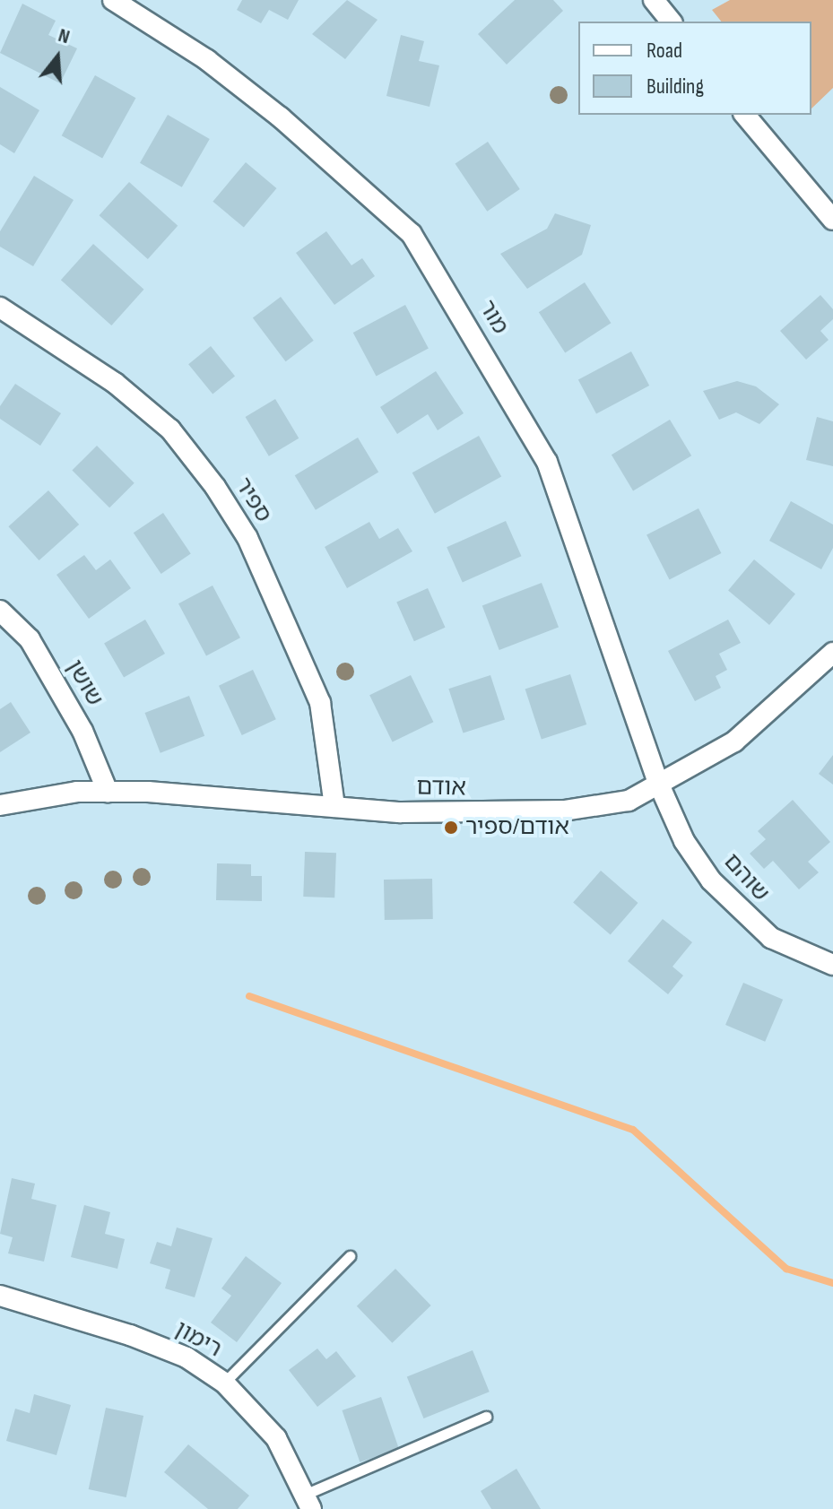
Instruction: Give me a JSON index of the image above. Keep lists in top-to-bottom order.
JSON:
{
  "streets": {
    "street": [
      "מור",
      "ספיר",
      "שושן",
      "אודם",
      "שוהם",
      "רימון"
    ]
  },
  "crossings": [
    ["מור", "אודם"],
    ["מור", "שוהם"],
    ["ספיר", "אודם"],
    ["שושן", "אודם"],
    ["אודם", "שוהם"]
  ],
  "places": ["אודם/ספיר"],
  "legend": ["Road", "Building"],
  "north": "top"
}
